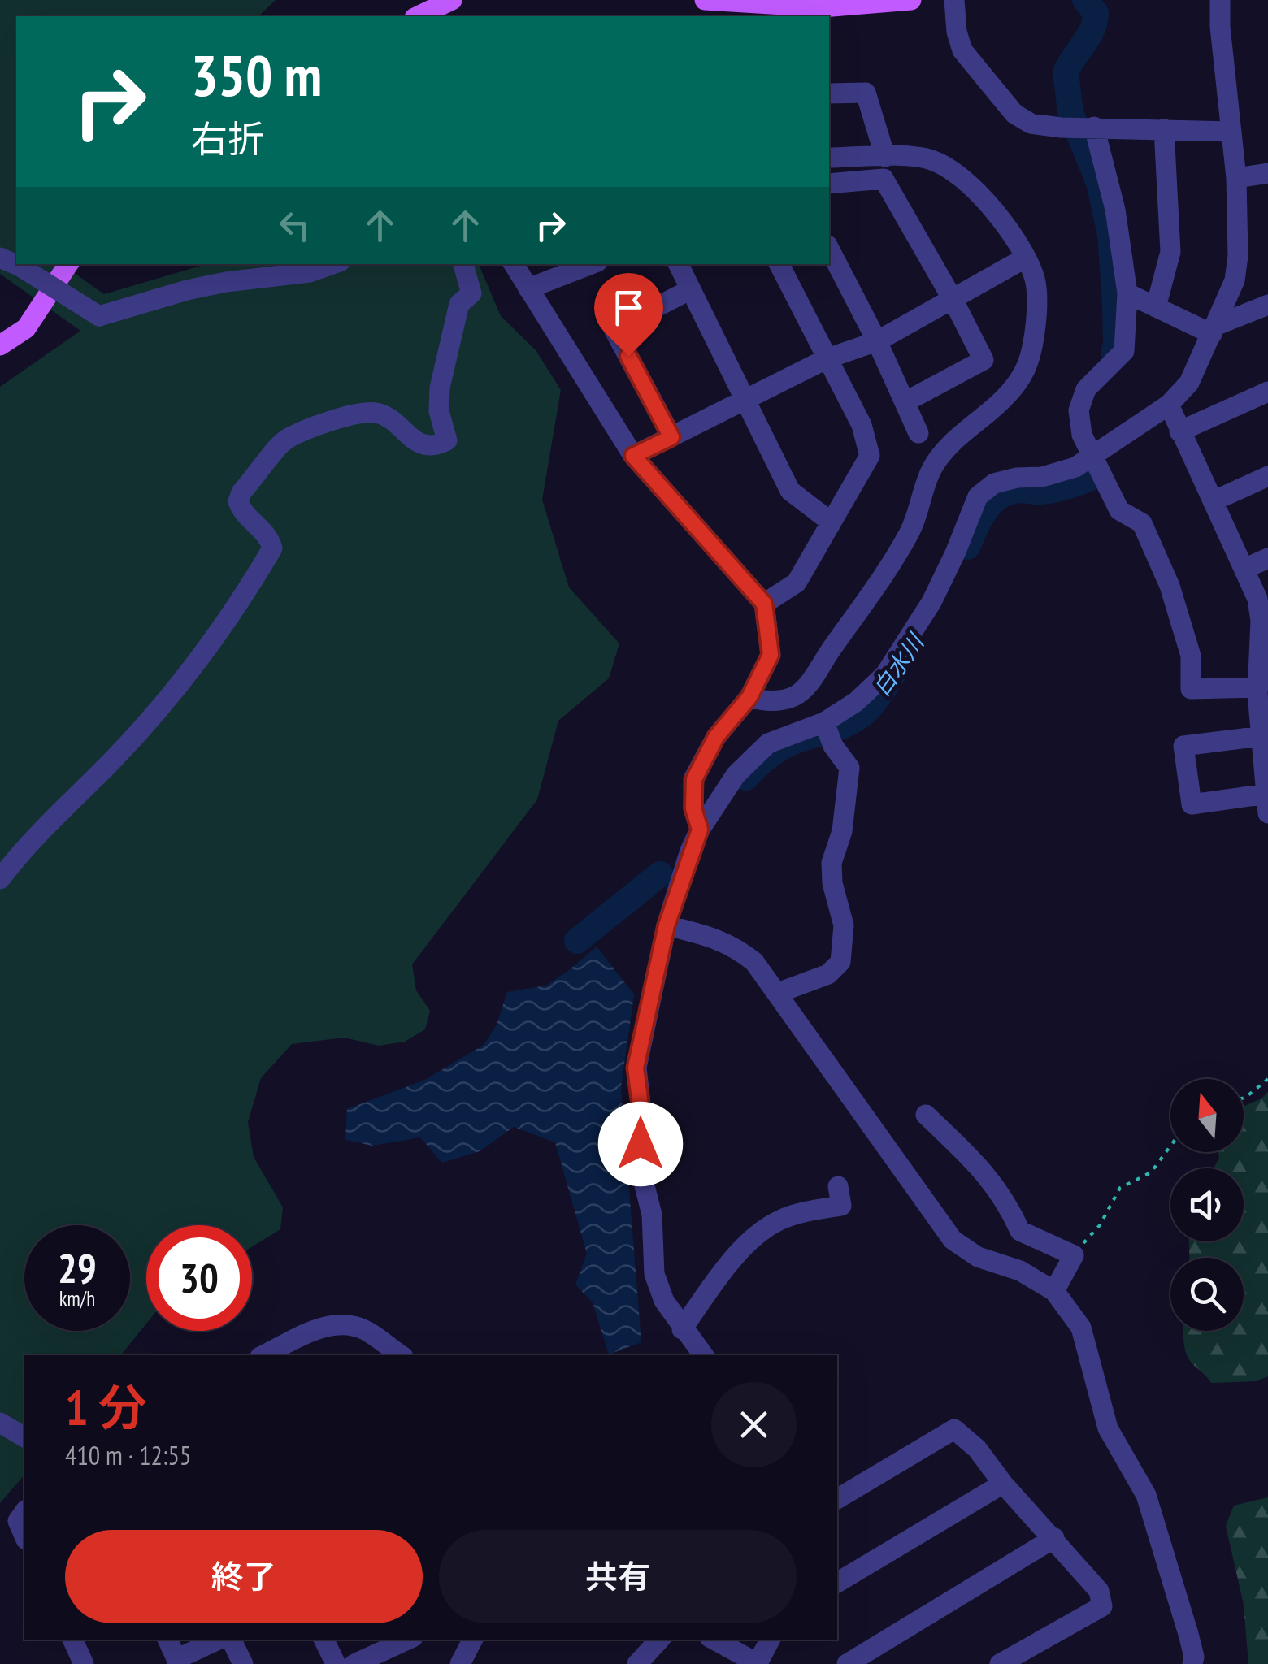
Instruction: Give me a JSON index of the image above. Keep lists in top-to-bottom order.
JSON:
{
  "water": ["白水川"],
  "north": "top",
  "page": {
    "turn": ["350 m", "右折"],
    "speed": "29 km/h",
    "limit": "30",
    "heading": ["1 分", "410 m · 12:55"],
    "buttons": ["終了", "共有"]
  }
}
